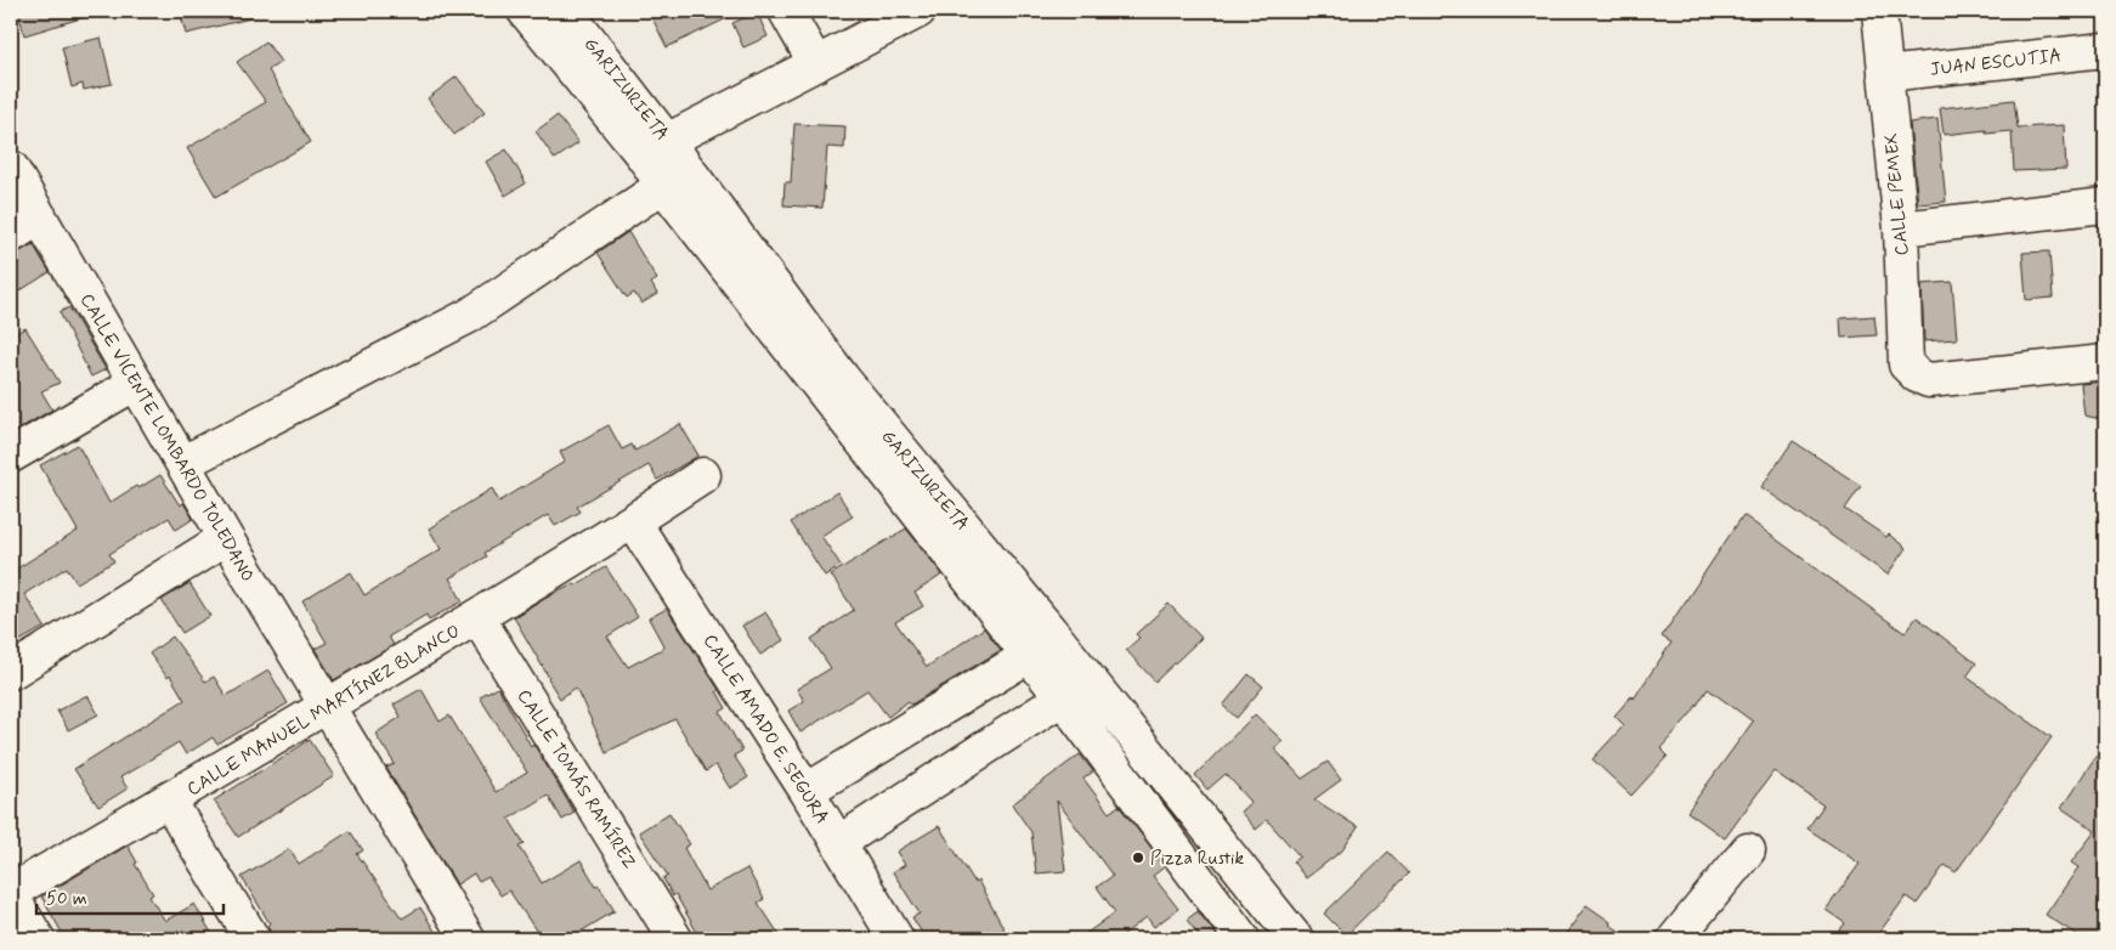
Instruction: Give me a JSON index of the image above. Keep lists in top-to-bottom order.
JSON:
{
  "streets": {
    "street": [
      "JUAN ESCUTIA",
      "GARIZURIETA",
      "CALLE PEMEX",
      "CALLE VICENTE LOMBARDO TOLEDANO",
      "CALLE MANUEL MARTÍNEZ BLANCO",
      "CALLE AMADO E. SEGURA",
      "CALLE TOMÁS RAMÍREZ"
    ]
  },
  "crossings": [
    ["JUAN ESCUTIA", "CALLE PEMEX"],
    ["CALLE VICENTE LOMBARDO TOLEDANO", "CALLE MANUEL MARTÍNEZ BLANCO"],
    ["CALLE MANUEL MARTÍNEZ BLANCO", "CALLE AMADO E. SEGURA"],
    ["CALLE MANUEL MARTÍNEZ BLANCO", "CALLE TOMÁS RAMÍREZ"]
  ],
  "places": ["Pizza Rustik"],
  "scale_bar": "50 m"
}
